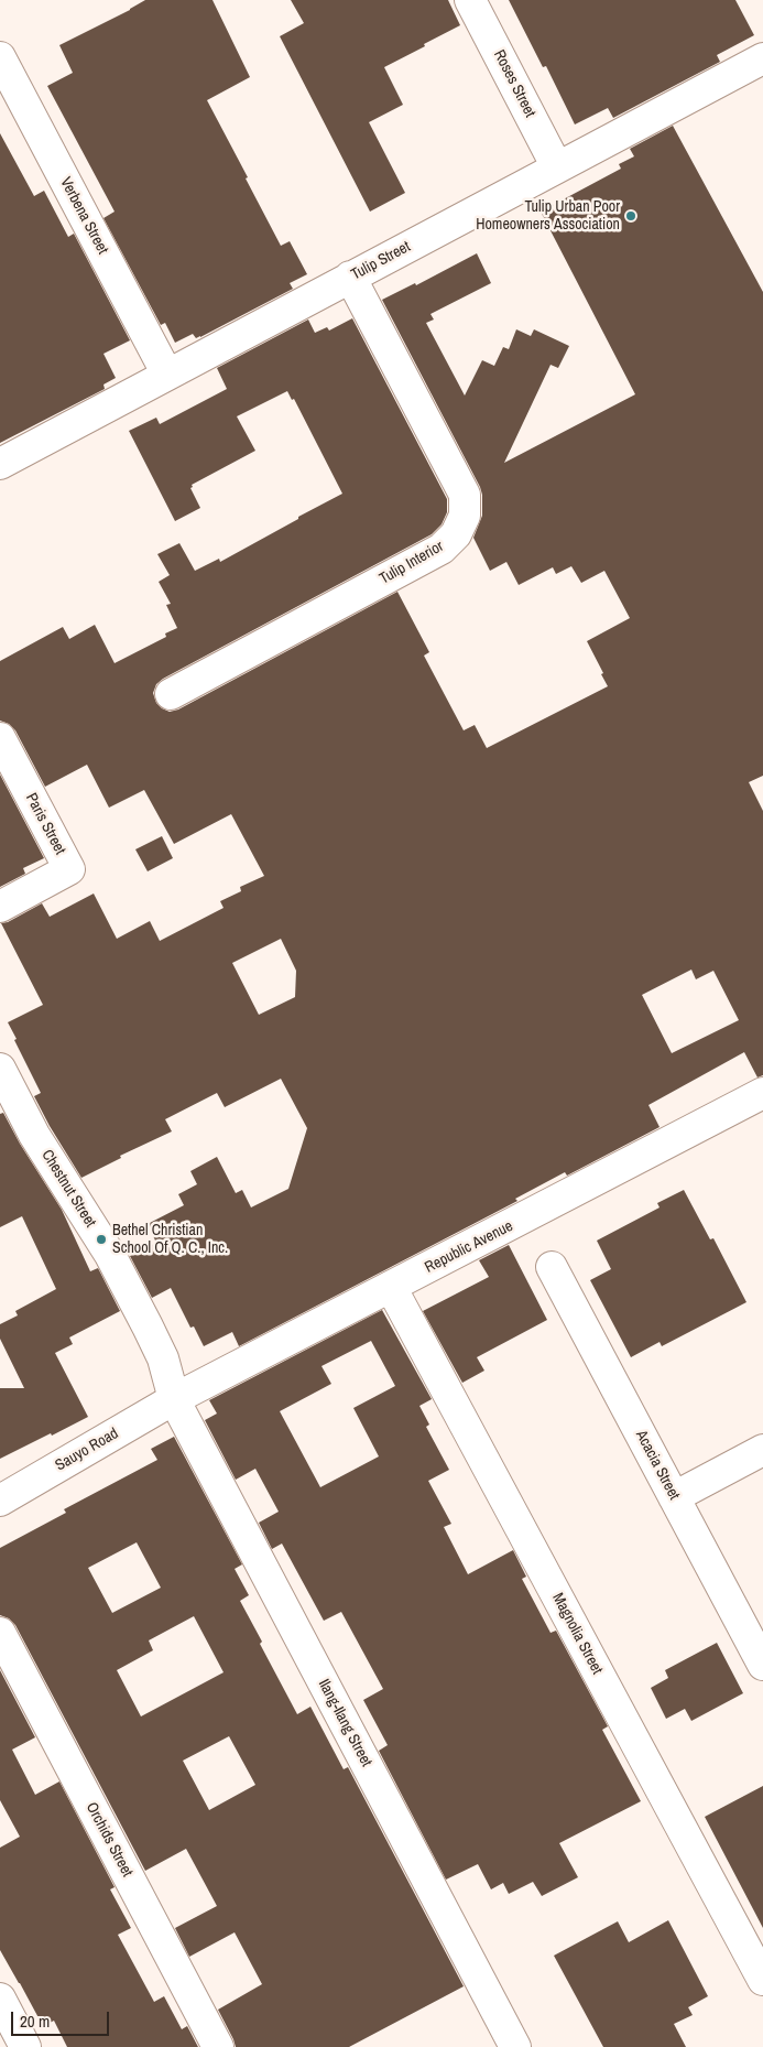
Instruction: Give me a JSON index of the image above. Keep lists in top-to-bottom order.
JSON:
{
  "streets": {
    "street": [
      "Roses Street",
      "Verbena Street",
      "Tulip Street",
      "Tulip Interior",
      "Paris Street",
      "Chestnut Street",
      "Republic Avenue",
      "Sauyo Road",
      "Acacia Street",
      "Magnolia Street",
      "Ilang-Ilang Street",
      "Orchids Street"
    ]
  },
  "crossings": [
    ["Roses Street", "Tulip Street"],
    ["Verbena Street", "Tulip Street"],
    ["Tulip Street", "Tulip Interior"],
    ["Chestnut Street", "Republic Avenue"],
    ["Chestnut Street", "Sauyo Road"],
    ["Chestnut Street", "Ilang-Ilang Street"],
    ["Republic Avenue", "Sauyo Road"],
    ["Republic Avenue", "Magnolia Street"],
    ["Republic Avenue", "Ilang-Ilang Street"],
    ["Sauyo Road", "Ilang-Ilang Street"]
  ],
  "places": ["Tulip Urban Poor Homeowners Association", "Bethel Christian School Of Q. C., Inc."],
  "scale_bar": "20 m"
}
